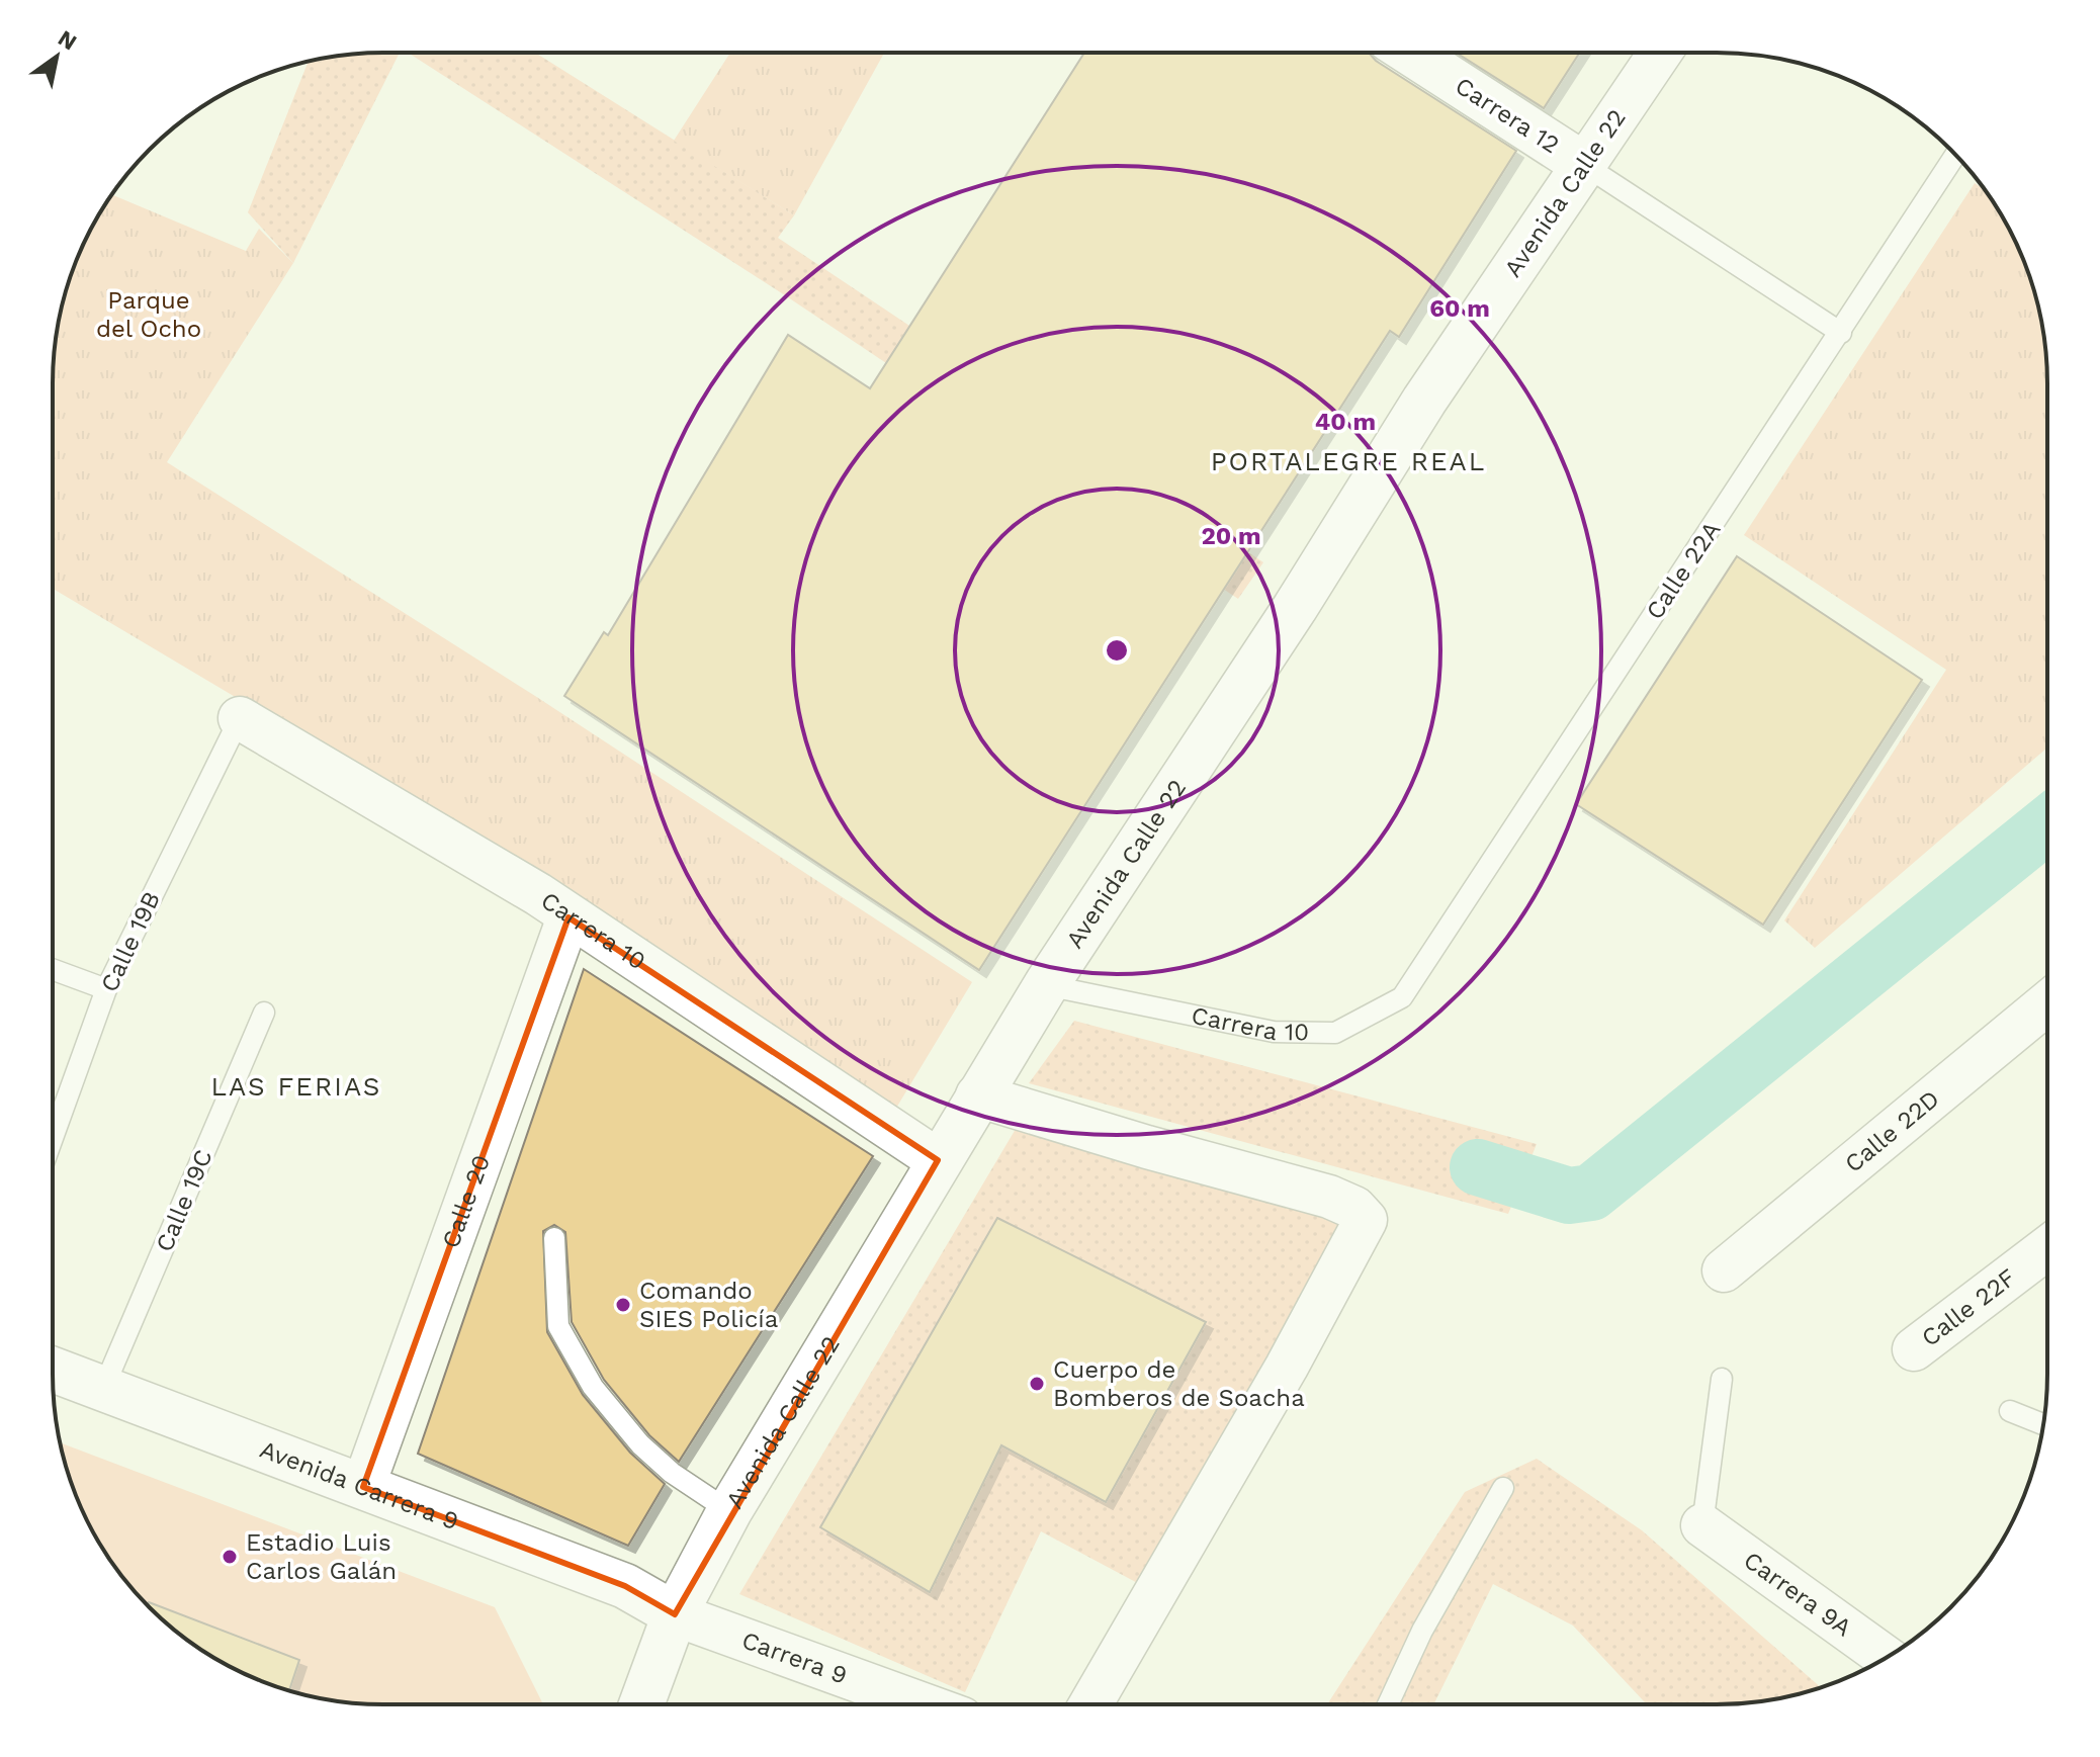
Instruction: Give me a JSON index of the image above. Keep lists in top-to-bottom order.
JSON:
{
  "streets": {
    "street": [
      "Carrera 12",
      "Avenida Calle 22",
      "Carrera 10",
      "Calle 22D",
      "Calle 20",
      "Calle 22F",
      "Avenida Carrera 9",
      "Carrera 9A",
      "Carrera 9"
    ],
    "lane": ["Calle 22A", "Calle 19B", "Calle 19C"]
  },
  "crossings": [
    ["Carrera 12", "Avenida Calle 22"],
    ["Avenida Calle 22", "Carrera 10"],
    ["Avenida Calle 22", "Avenida Carrera 9"],
    ["Avenida Calle 22", "Carrera 9"],
    ["Calle 22A", "Carrera 10"],
    ["Carrera 10", "Calle 19B"],
    ["Carrera 10", "Calle 20"],
    ["Calle 19C", "Avenida Carrera 9"],
    ["Calle 20", "Avenida Carrera 9"],
    ["Avenida Carrera 9", "Carrera 9"]
  ],
  "districts": ["PORTALEGRE REAL", "LAS FERIAS"],
  "parks": ["Parque del Ocho"],
  "places": ["Comando SIES Policía", "Cuerpo de Bomberos de Soacha", "Estadio Luis Carlos Galán"],
  "north": "top right",
  "rings": ["60 m", "40 m", "20 m"]
}
